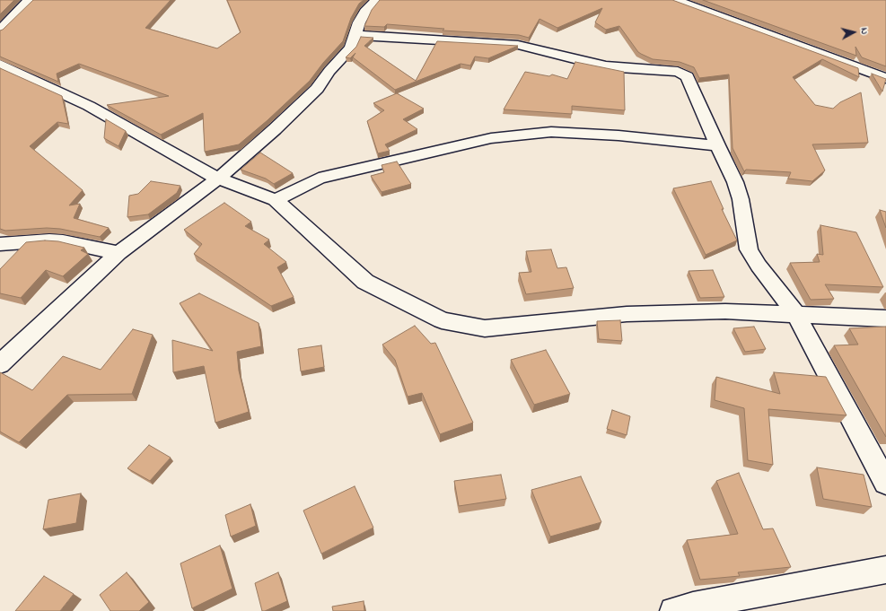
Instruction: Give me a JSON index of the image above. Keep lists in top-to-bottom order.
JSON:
{
  "north": "right"
}
